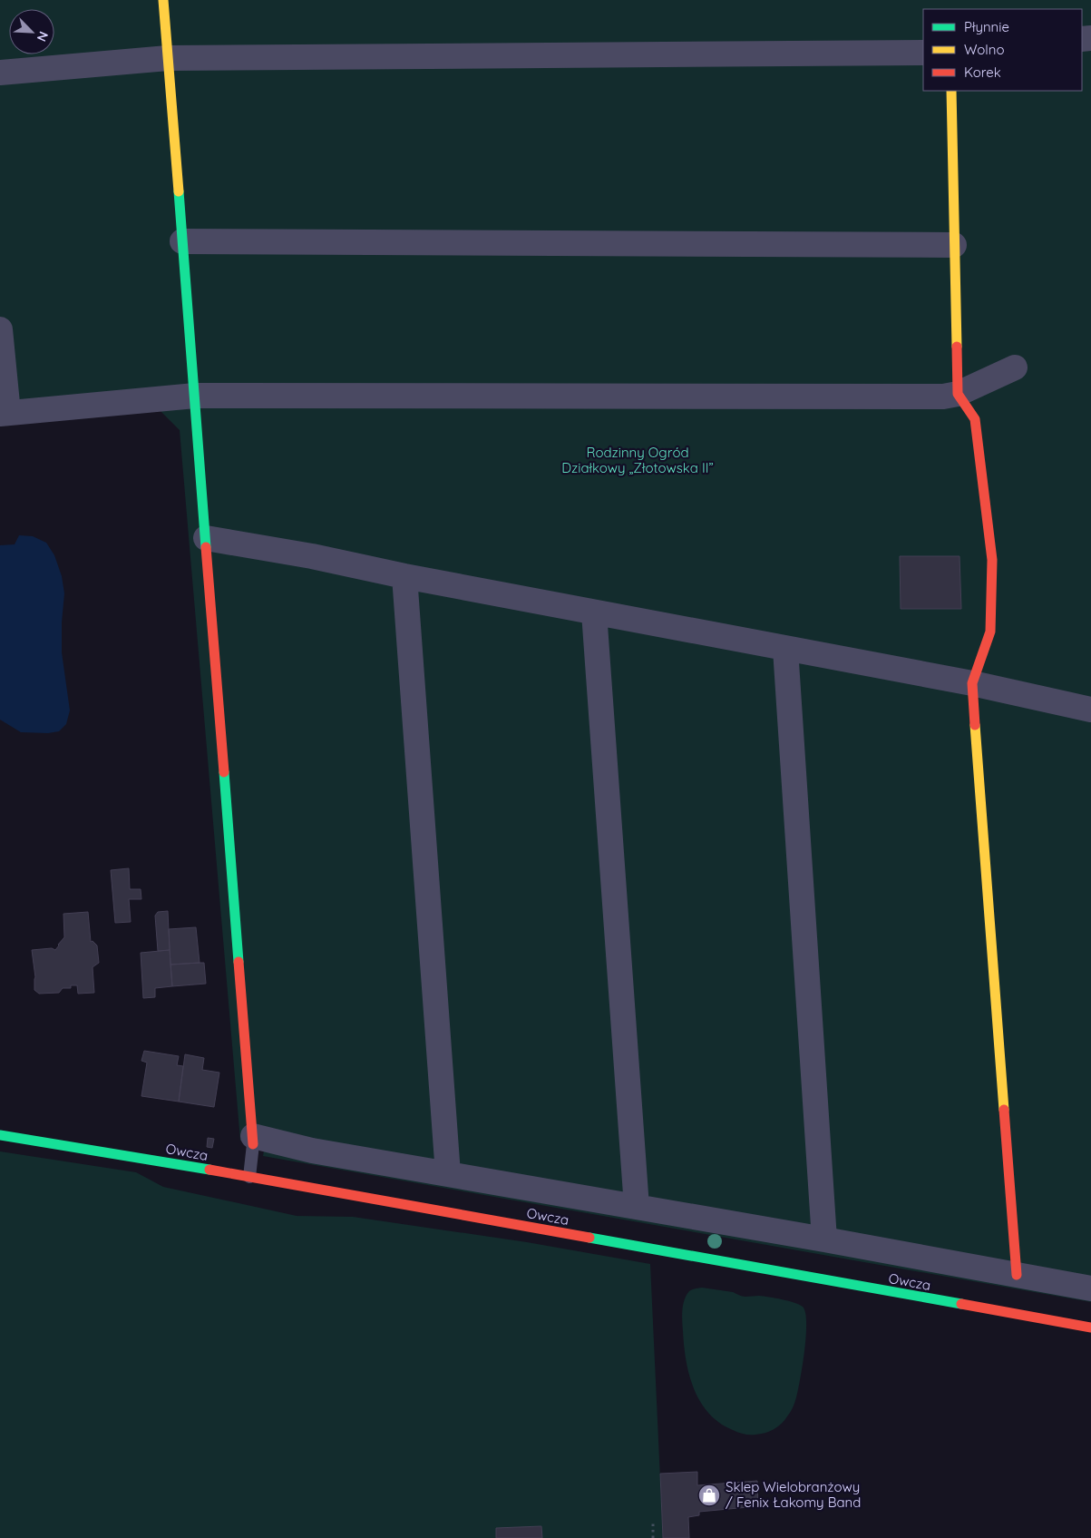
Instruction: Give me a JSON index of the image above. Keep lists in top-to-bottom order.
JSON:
{
  "streets": {
    "street": ["Owcza"]
  },
  "parks": ["Rodzinny Ogród Działkowy „Złotowska II”"],
  "places": {
    "shop": ["Sklep Wielobranżowy / Fenix Łakomy Band"]
  },
  "legend": ["Płynnie", "Wolno", "Korek"],
  "north": "bottom right"
}
